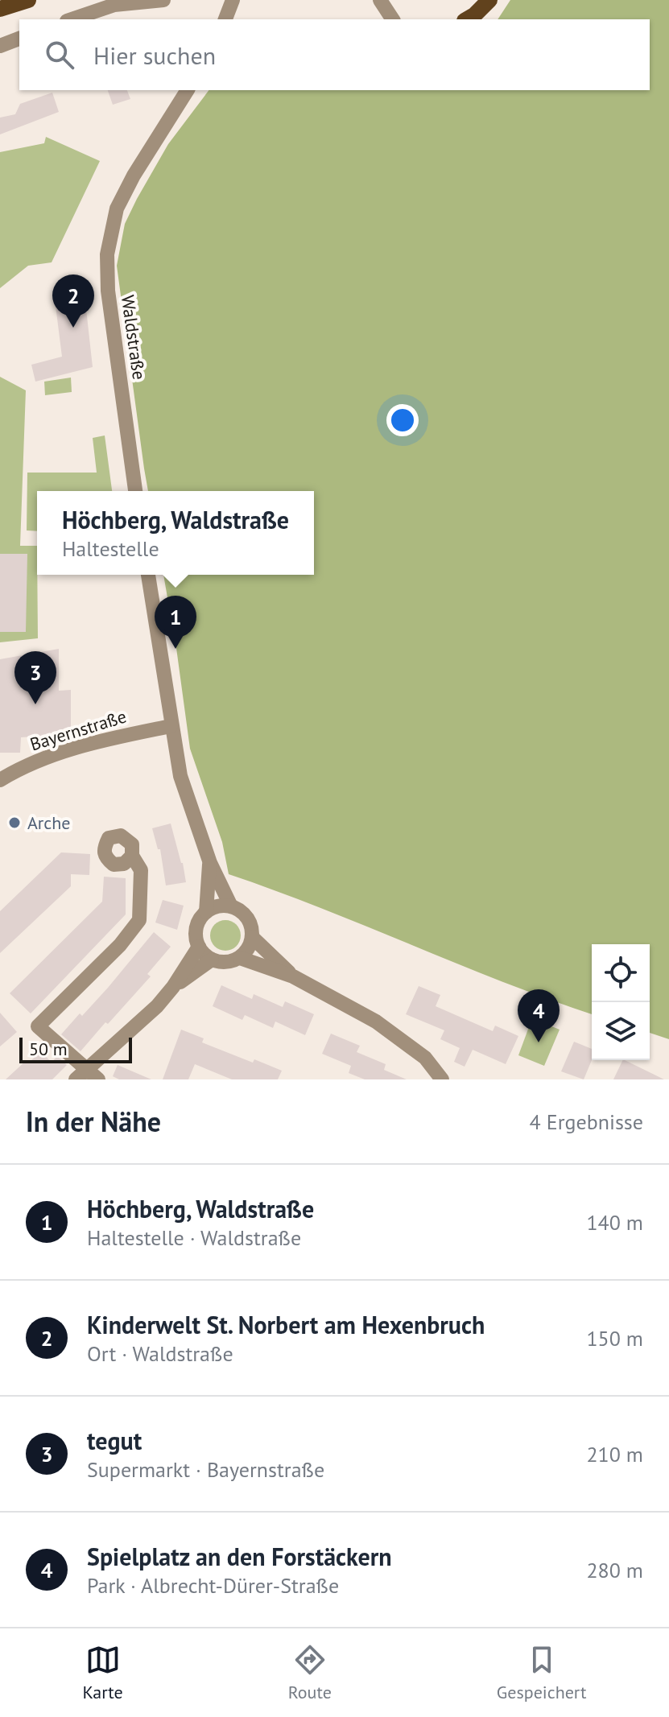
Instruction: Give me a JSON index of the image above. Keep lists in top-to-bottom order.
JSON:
{
  "streets": {
    "street": ["Waldstraße", "Bayernstraße"]
  },
  "places": ["Arche"],
  "scale_bar": "50 m",
  "page": {
    "search": "Hier suchen",
    "pins": [
      "2",
      "1",
      "3",
      "4"
    ],
    "popup": ["Höchberg, Waldstraße", "Haltestelle"],
    "scale": "50 m",
    "heading": ["In der Nähe", "4 Ergebnisse"],
    "list": [
      {
        "mark": "1",
        "name": "Höchberg, Waldstraße",
        "note": "Haltestelle · Waldstraße",
        "value": "140 m"
      },
      {
        "mark": "2",
        "name": "Kinderwelt St. Norbert am Hexenbruch",
        "note": "Ort · Waldstraße",
        "value": "150 m"
      },
      {
        "mark": "3",
        "name": "tegut",
        "note": "Supermarkt · Bayernstraße",
        "value": "210 m"
      },
      {
        "mark": "4",
        "name": "Spielplatz an den Forstäckern",
        "note": "Park · Albrecht-Dürer-Straße",
        "value": "280 m"
      }
    ],
    "nav": ["Karte", "Route", "Gespeichert"]
  }
}
